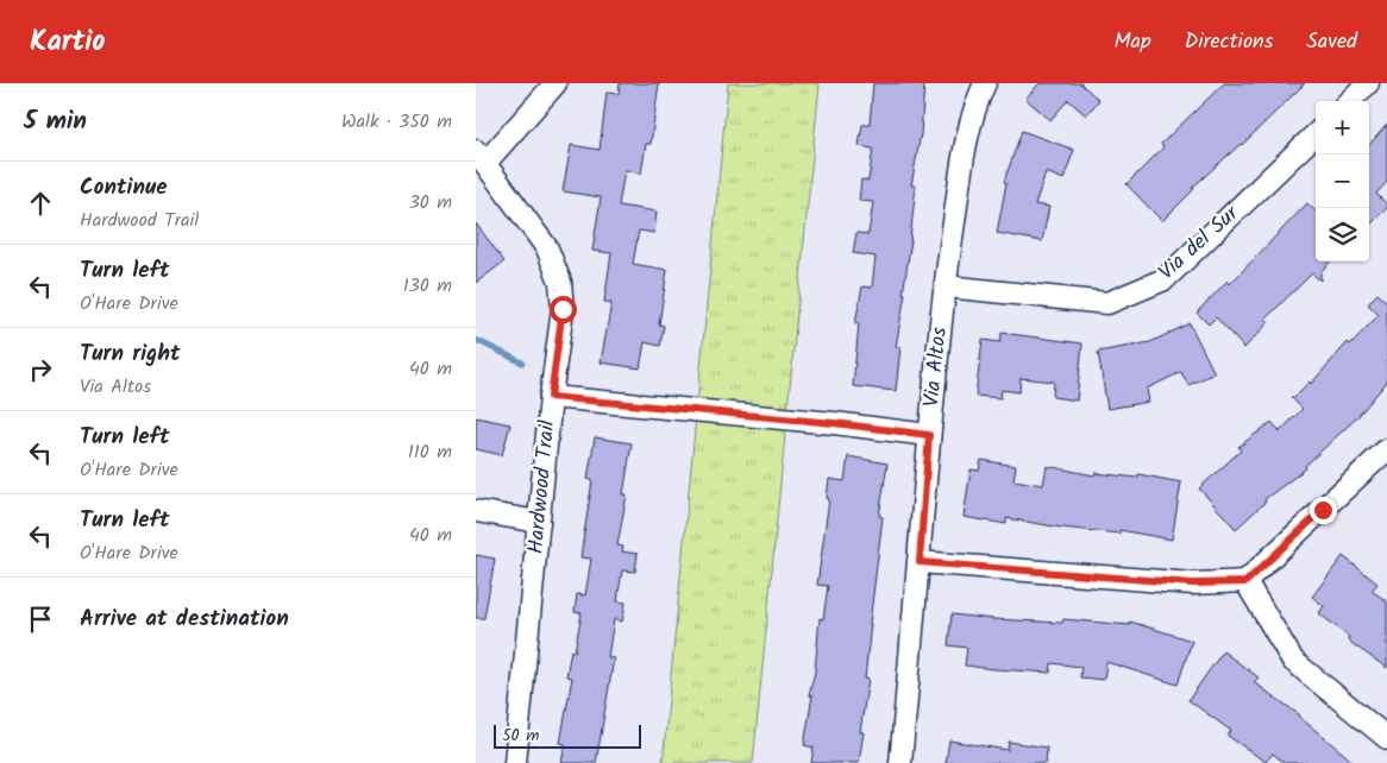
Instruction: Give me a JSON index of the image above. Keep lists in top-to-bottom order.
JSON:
{
  "streets": {
    "street": ["Via del Sur", "Via Altos", "Hardwood Trail"]
  },
  "crossings": [
    ["Via del Sur", "Via Altos"]
  ],
  "scale_bar": "50 m",
  "page": {
    "header": "Kartio",
    "nav": ["Map", "Directions", "Saved"],
    "heading": ["5 min", "Walk · 350 m"],
    "map_buttons": ["+", "−"],
    "list": [
      ["Continue", "Hardwood Trail", "30 m"],
      ["Turn left", "O'Hare Drive", "130 m"],
      ["Turn right", "Via Altos", "40 m"],
      ["Turn left", "O'Hare Drive", "110 m"],
      ["Turn left", "O'Hare Drive", "40 m"],
      "Arrive at destination"
    ],
    "scale": "50 m"
  }
}
